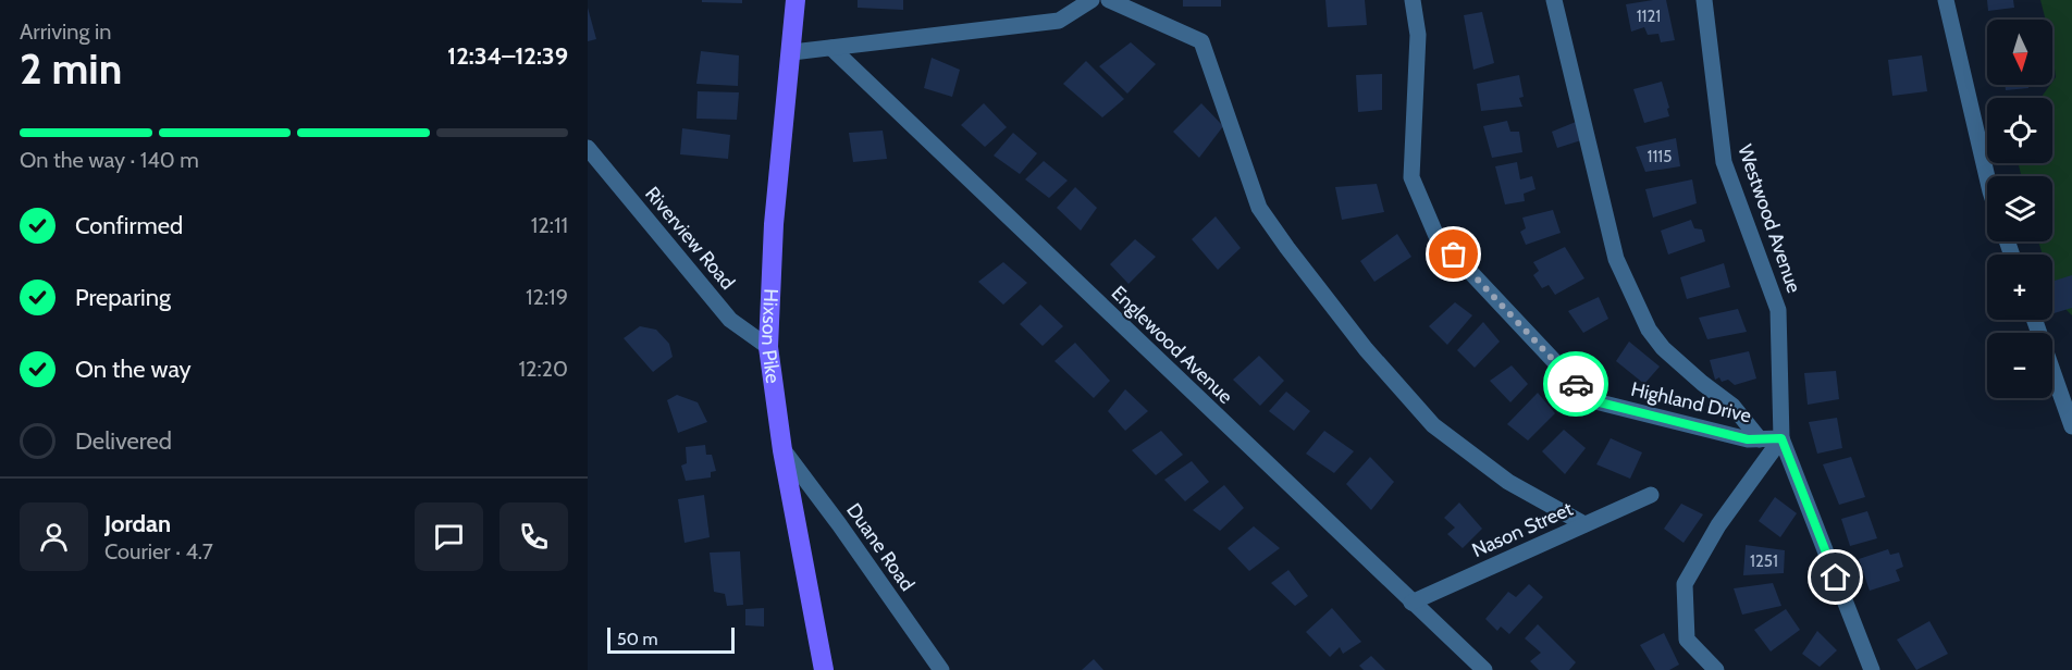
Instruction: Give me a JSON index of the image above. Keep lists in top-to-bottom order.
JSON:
{
  "streets": {
    "main road": ["Hixson Pike"],
    "street": [
      "Westwood Avenue",
      "Riverview Road",
      "Englewood Avenue",
      "Highland Drive",
      "Nason Street",
      "Duane Road"
    ]
  },
  "crossings": [
    ["Westwood Avenue", "Highland Drive"],
    ["Riverview Road", "Hixson Pike"],
    ["Hixson Pike", "Duane Road"],
    ["Englewood Avenue", "Nason Street"]
  ],
  "house_numbers": ["1121", "1115", "1251"],
  "scale_bar": "50 m",
  "north": "bottom",
  "page": {
    "heading": ["2 min", "Arriving in", "12:34–12:39"],
    "panel": ["Jordan", "Courier · 4.7"],
    "map_buttons": ["+", "−"],
    "bar": "On the way · 140 m",
    "list": [
      ["Confirmed", "12:11"],
      ["Preparing", "12:19"],
      ["On the way", "12:20"],
      "Delivered"
    ],
    "scale": "50 m"
  }
}
